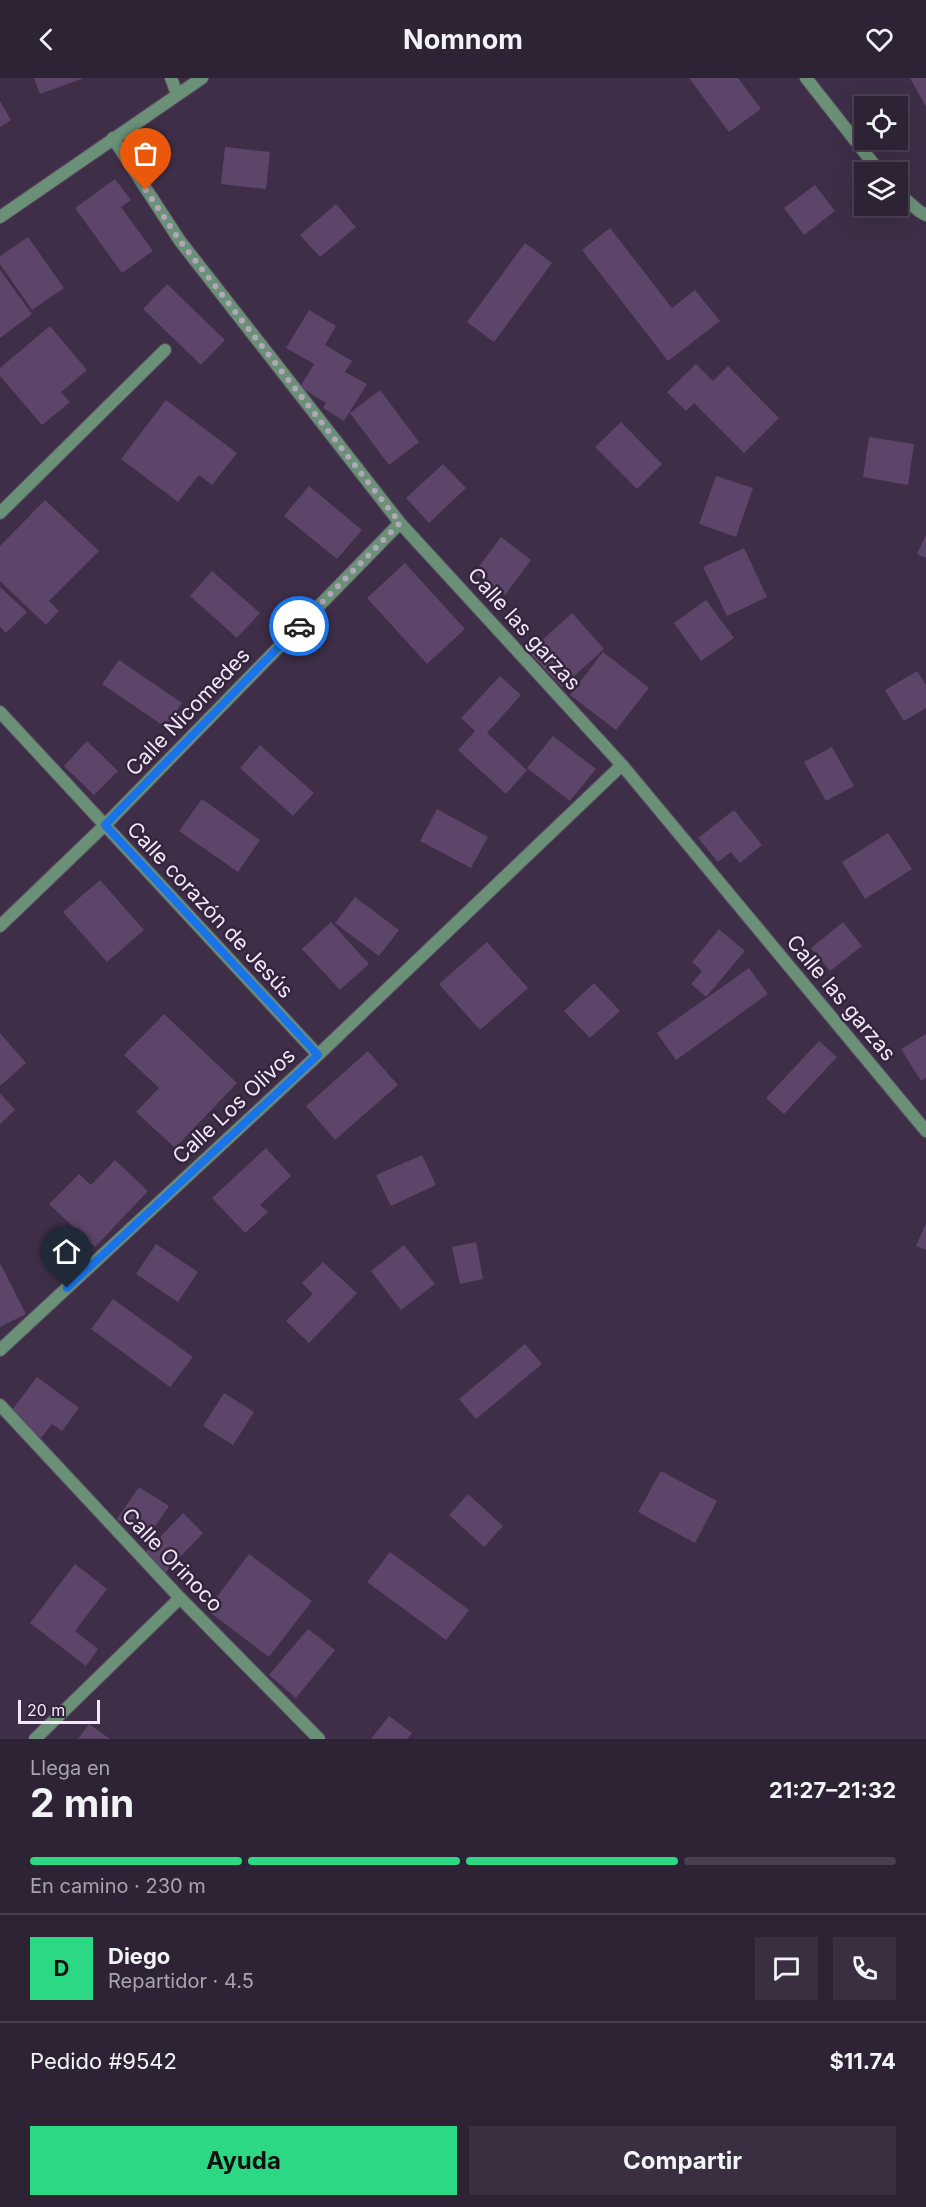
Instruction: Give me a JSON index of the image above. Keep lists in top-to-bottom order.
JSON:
{
  "streets": {
    "street": [
      "Calle las garzas",
      "Calle Nicomedes",
      "Calle corazón de Jesús",
      "Calle Los Olivos",
      "Calle Orinoco"
    ]
  },
  "crossings": [
    ["Calle las garzas", "Calle Nicomedes"],
    ["Calle las garzas", "Calle Los Olivos"],
    ["Calle Nicomedes", "Calle corazón de Jesús"],
    ["Calle corazón de Jesús", "Calle Los Olivos"]
  ],
  "scale_bar": "20 m",
  "page": {
    "header": "Nomnom",
    "scale": "20 m",
    "heading": ["2 min", "Llega en", "21:27–21:32"],
    "panel": [
      "Diego",
      "Repartidor · 4.5",
      "Pedido #9542",
      "$11.74"
    ],
    "bar": "En camino · 230 m",
    "round": "D",
    "buttons": ["Ayuda", "Compartir"]
  }
}
